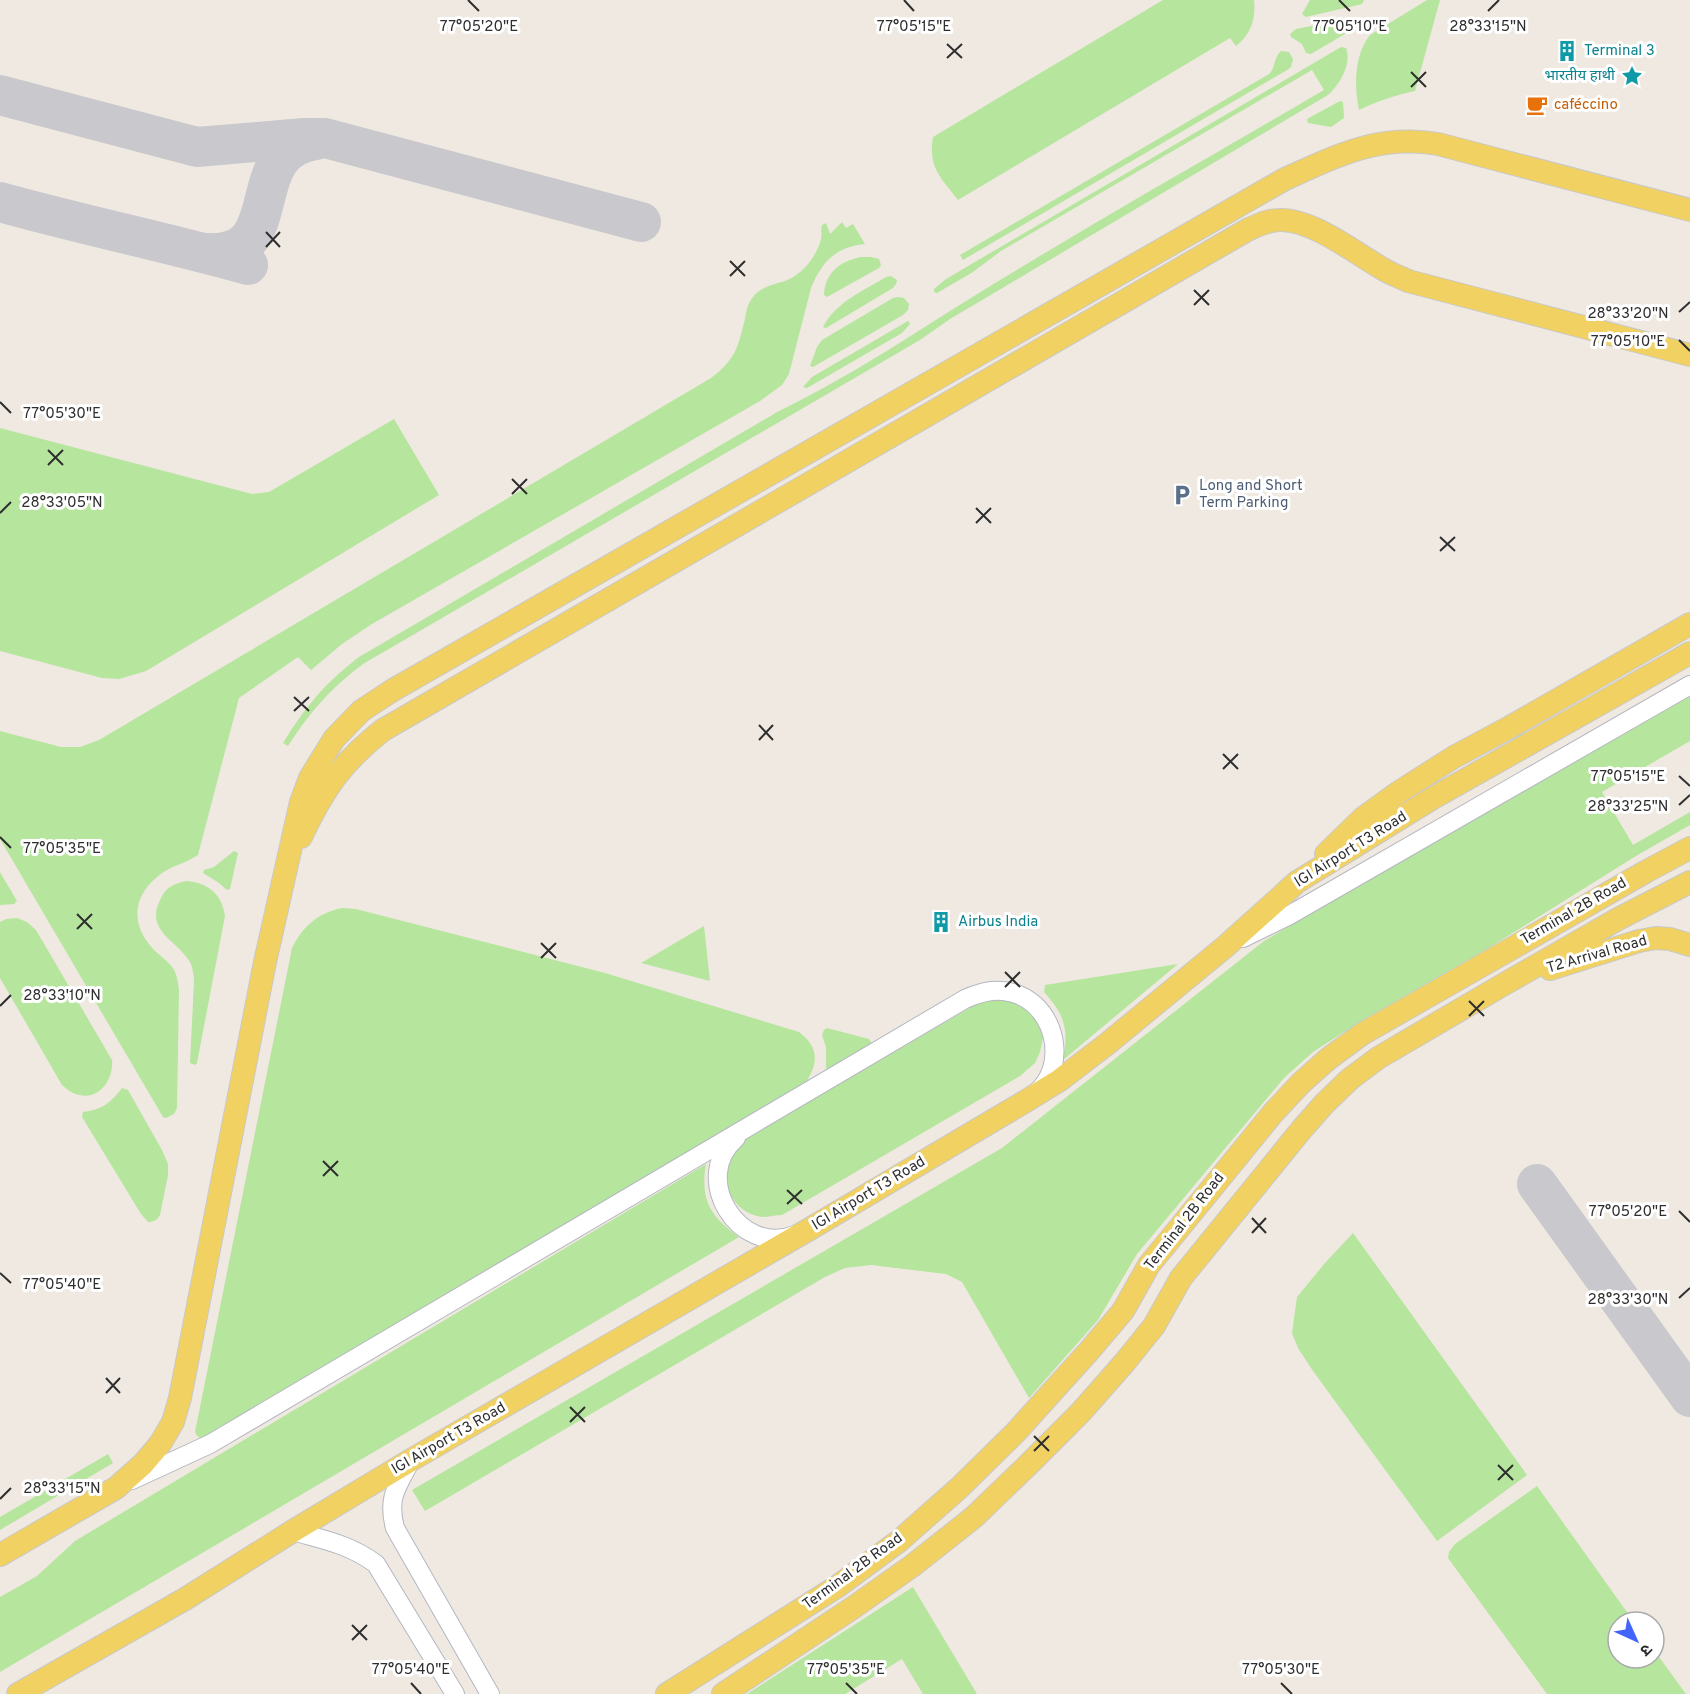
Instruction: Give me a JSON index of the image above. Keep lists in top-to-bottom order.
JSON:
{
  "streets": {
    "main road": ["IGI Airport T3 Road", "Terminal 2B Road", "T2 Arrival Road"]
  },
  "crossings": [
    ["Terminal 2B Road", "T2 Arrival Road"]
  ],
  "places": {
    "building": ["Terminal 3", "Airbus India"],
    "place": ["भारतीय हाथी"],
    "cafe": ["caféccino"],
    "parking": ["Long and Short Term Parking"]
  },
  "north": "bottom right",
  "coordinates": [
    "77°05'20\"E",
    "77°05'15\"E",
    "77°05'10\"E",
    "28°33'15\"N",
    "28°33'20\"N",
    "77°05'30\"E",
    "28°33'05\"N",
    "28°33'25\"N",
    "77°05'35\"E",
    "28°33'10\"N",
    "77°05'40\"E",
    "28°33'30\"N"
  ]
}
